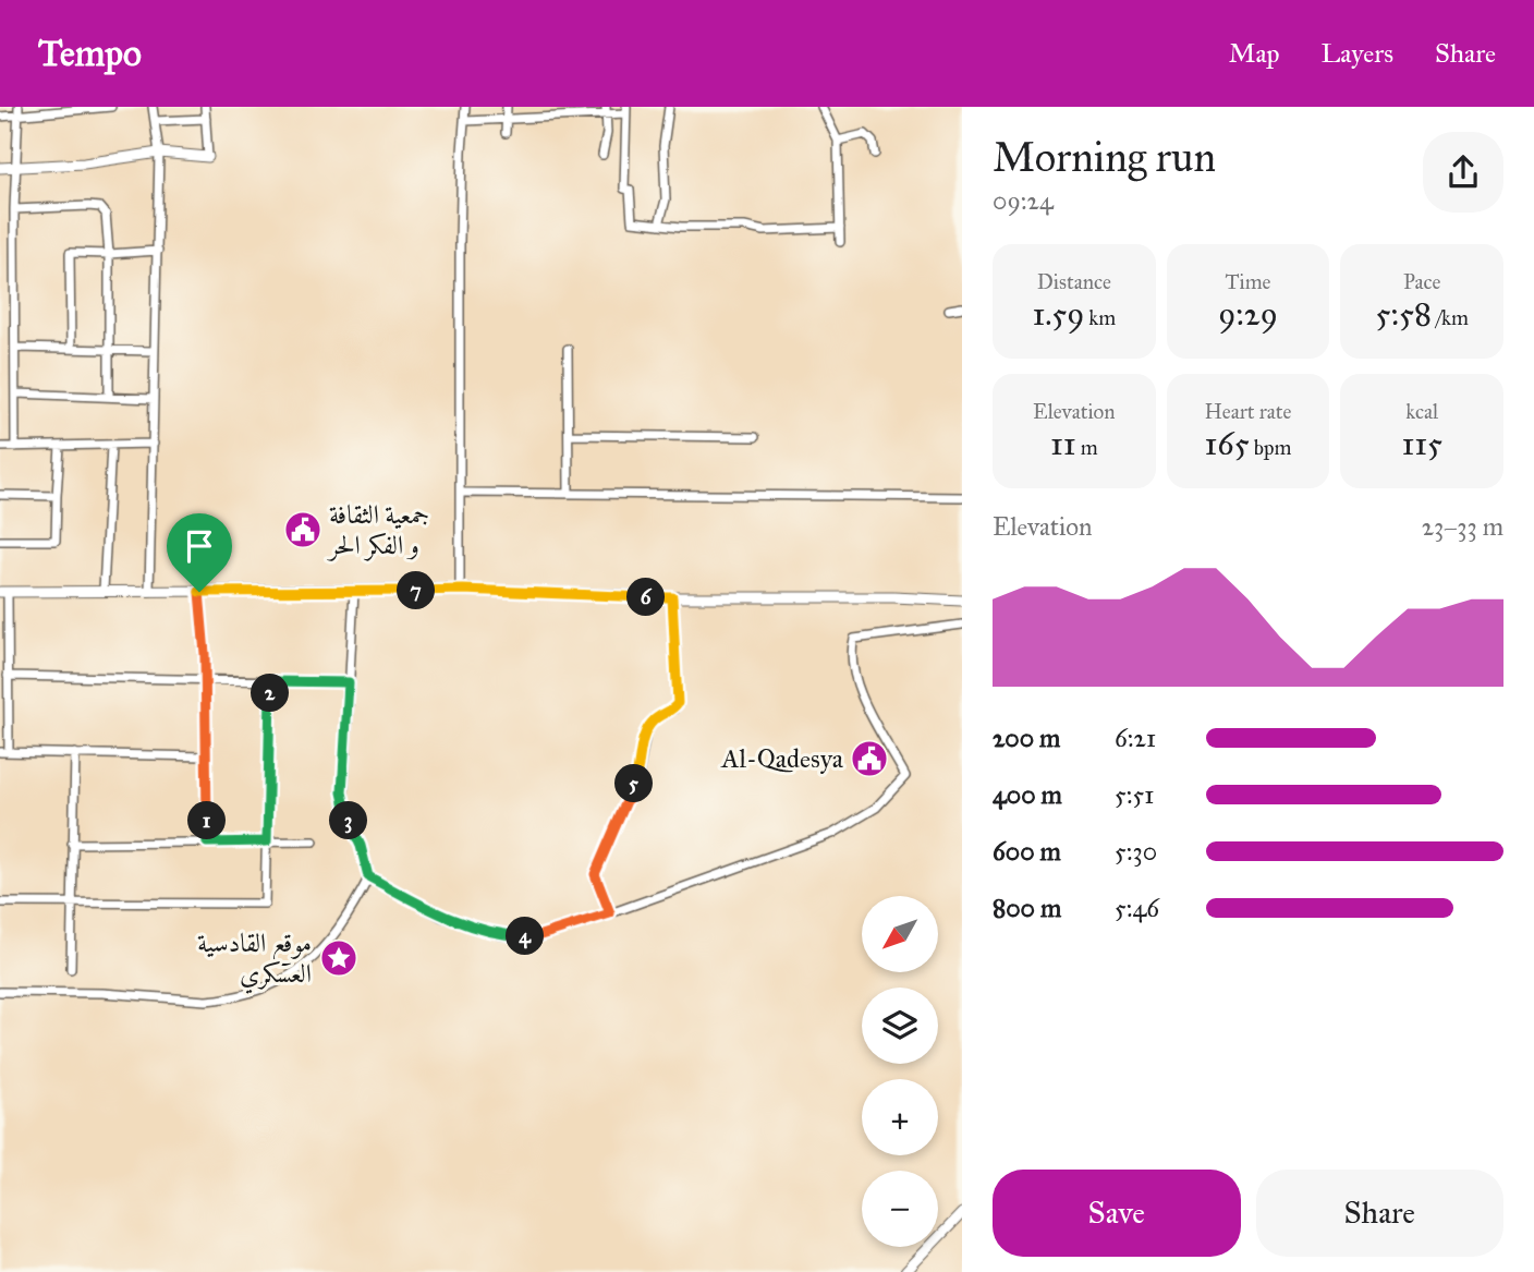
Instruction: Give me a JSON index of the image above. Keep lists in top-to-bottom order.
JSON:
{
  "places": {
    "public building": ["جمعية الثقافة و الفكر الحر", "Al-Qadesya"],
    "place": ["موقع القادسية العسكري"]
  },
  "north": "bottom left",
  "page": {
    "header": "Tempo",
    "nav": ["Map", "Layers", "Share"],
    "heading": ["Morning run", "09:24"],
    "stats": [
      ["Distance", "1.59 km"],
      ["Time", "9:29"],
      ["Pace", "5:58 /km"],
      ["Elevation", "11 m"],
      ["Heart rate", "165 bpm"],
      ["kcal", "115"]
    ],
    "chart": ["Elevation", "23–33 m"],
    "pins": [
      "7",
      "6",
      "2",
      "5",
      "1",
      "3",
      "4"
    ],
    "list": [
      {
        "name": "200 m",
        "note": "6:21"
      },
      {
        "name": "400 m",
        "note": "5:51"
      },
      {
        "name": "600 m",
        "note": "5:30"
      },
      {
        "name": "800 m",
        "note": "5:46"
      }
    ],
    "map_buttons": ["+", "−"],
    "buttons": ["Save", "Share"]
  }
}
